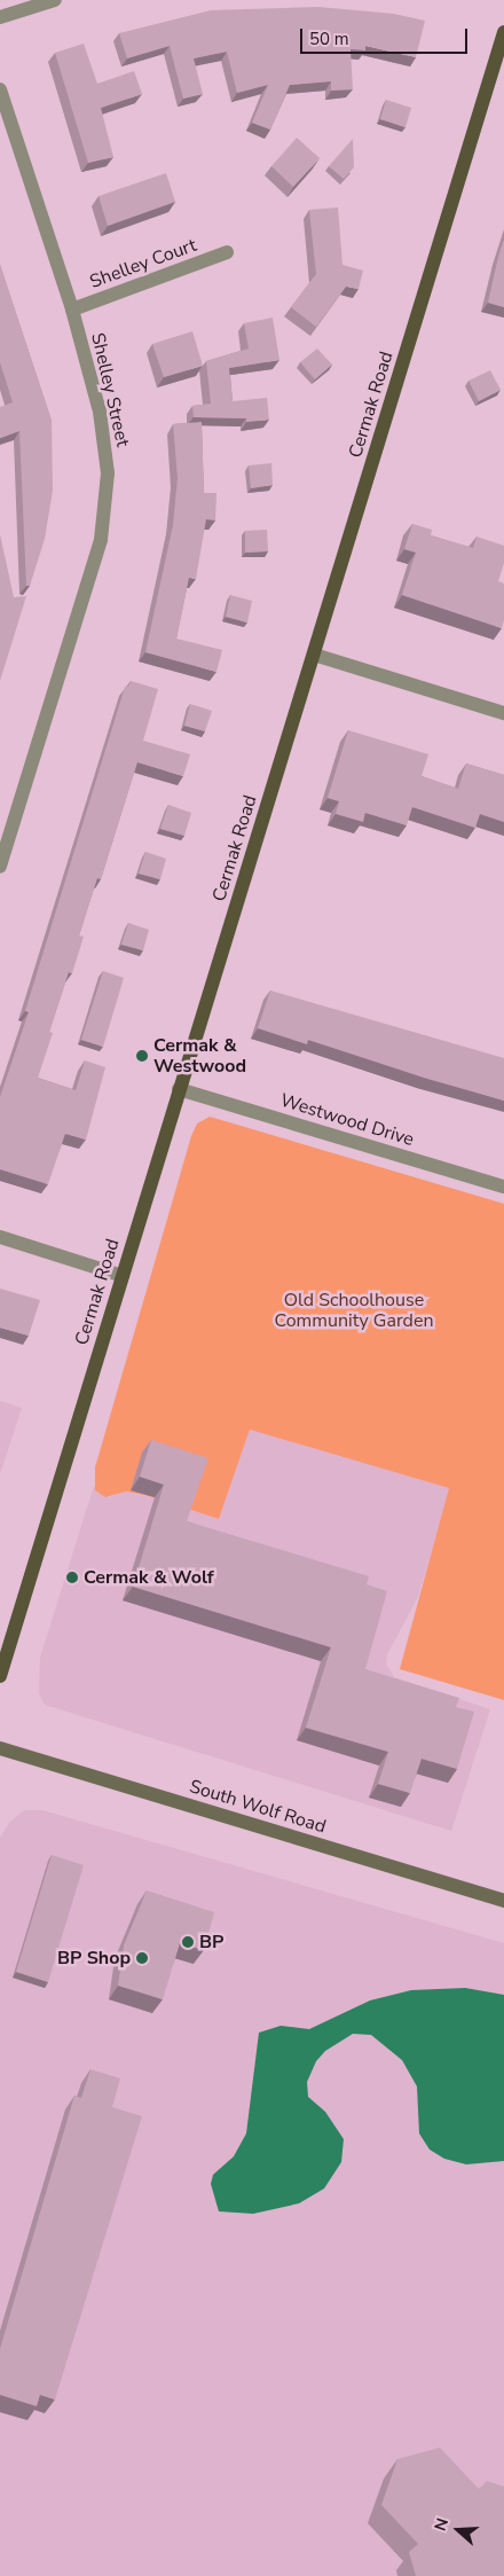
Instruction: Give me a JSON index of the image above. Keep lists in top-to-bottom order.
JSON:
{
  "streets": {
    "main road": ["Cermak Road", "South Wolf Road"],
    "street": ["Shelley Court", "Shelley Street", "Westwood Drive"]
  },
  "crossings": [
    ["Shelley Court", "Shelley Street"],
    ["Cermak Road", "Westwood Drive"]
  ],
  "parks": ["Old Schoolhouse Community Garden"],
  "places": [
    "Cermak & Westwood",
    "Cermak & Wolf",
    "BP",
    "BP Shop"
  ],
  "scale_bar": "50 m",
  "north": "left"
}
